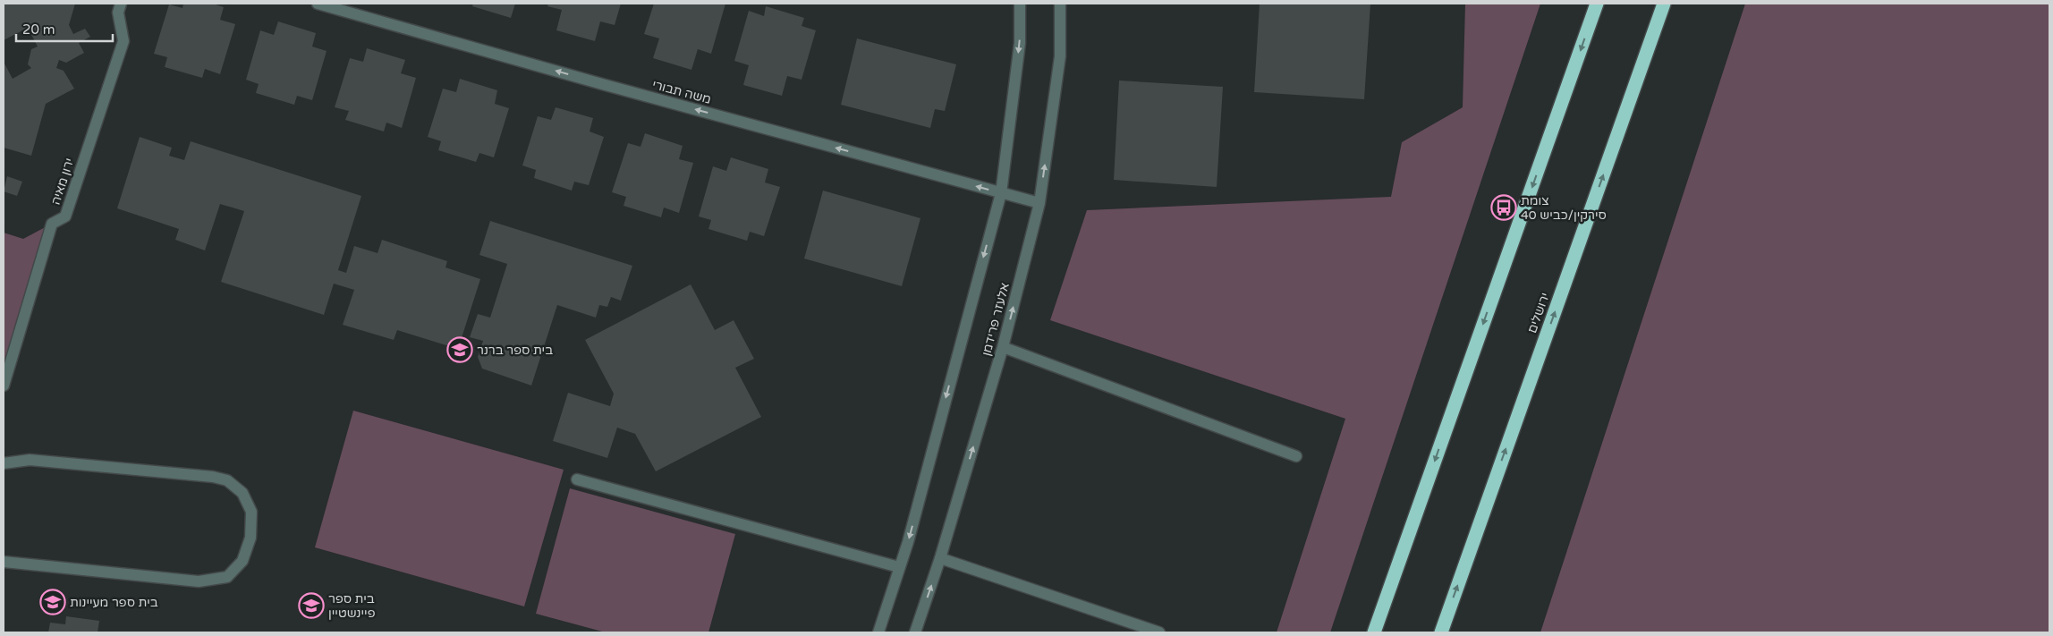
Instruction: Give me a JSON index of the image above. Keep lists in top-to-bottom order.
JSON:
{
  "streets": {
    "highway": ["ירושלים"],
    "street": ["משה תבורי", "ירון מאיה", "אלעזר פרידמן"]
  },
  "crossings": [
    ["משה תבורי", "אלעזר פרידמן"]
  ],
  "one_way": ["משה תבורי"],
  "places": {
    "bus stop": ["צומת סירקין/כביש 40"],
    "school or university": ["בית ספר ברנר", "בית ספר מעיינות", "בית ספר פיינשטיין"]
  },
  "scale_bar": "20 m"
}
